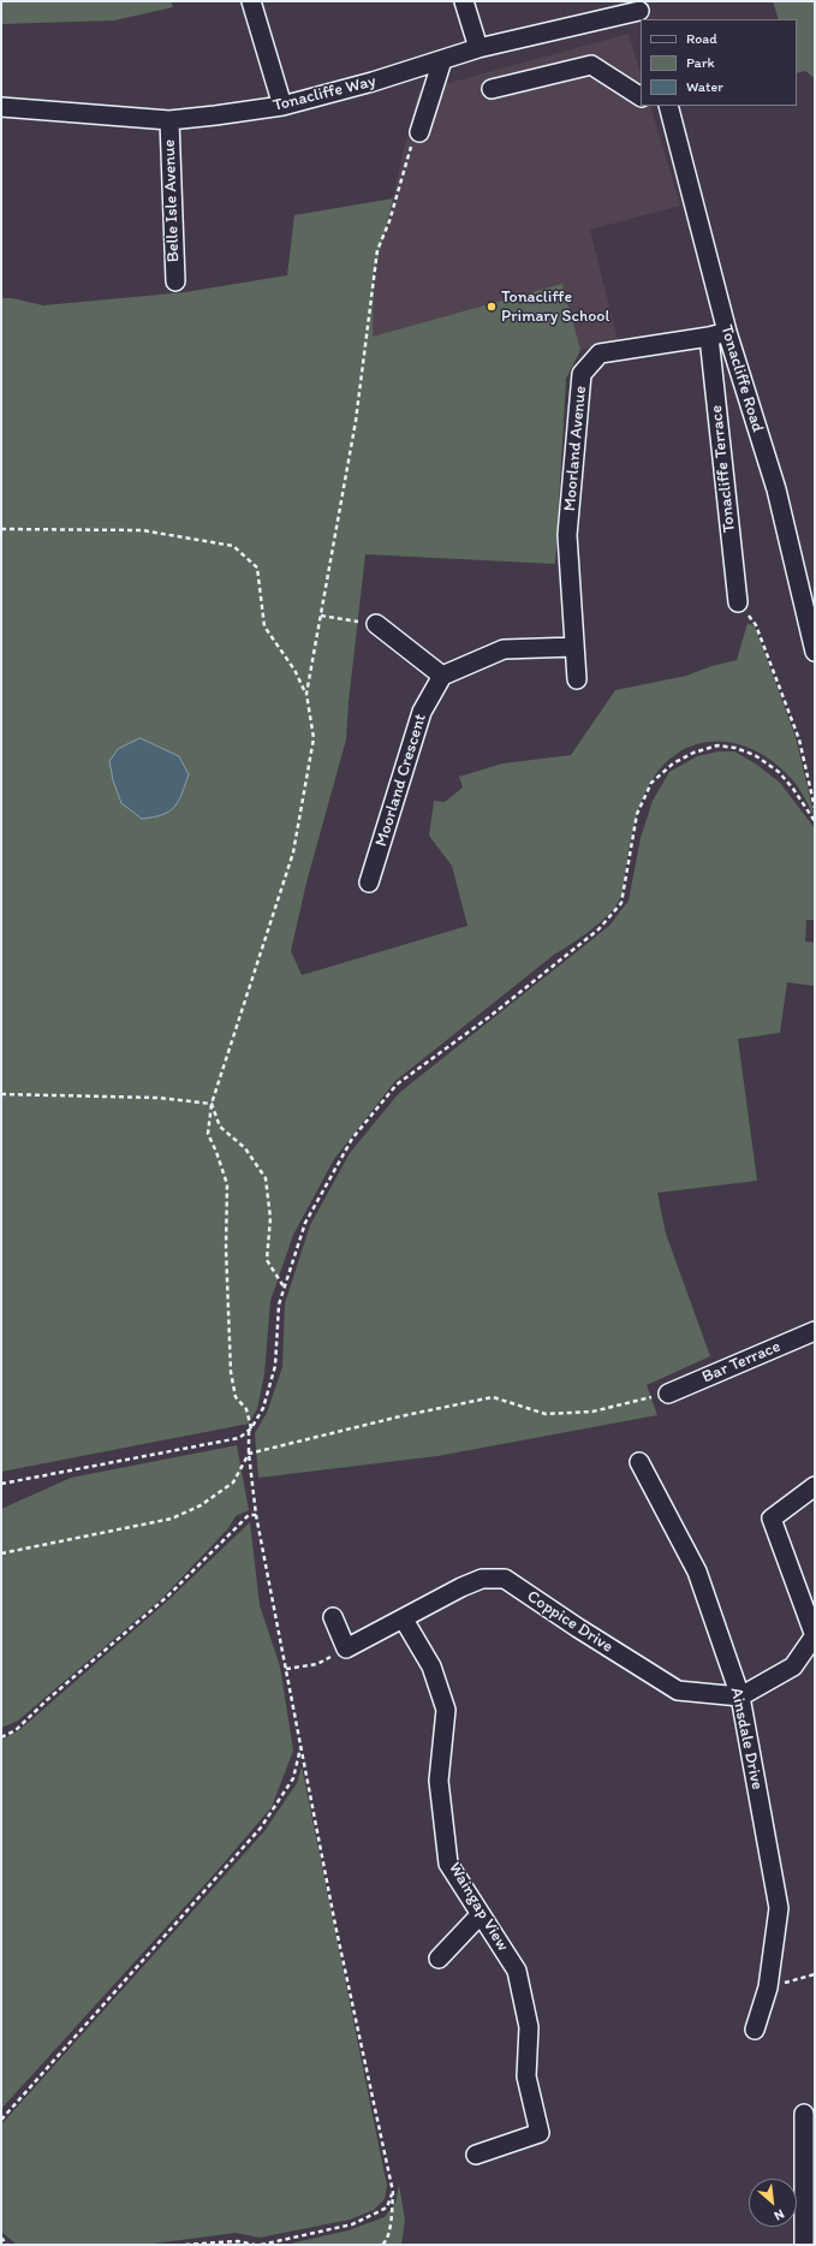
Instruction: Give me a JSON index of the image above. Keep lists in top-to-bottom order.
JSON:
{
  "streets": {
    "street": [
      "Tonacliffe Way",
      "Belle Isle Avenue",
      "Tonacliffe Road",
      "Moorland Avenue",
      "Tonacliffe Terrace",
      "Moorland Crescent",
      "Bar Terrace",
      "Coppice Drive",
      "Ainsdale Drive",
      "Waingap View"
    ]
  },
  "crossings": [
    ["Tonacliffe Way", "Belle Isle Avenue"],
    ["Tonacliffe Road", "Moorland Avenue"],
    ["Tonacliffe Road", "Tonacliffe Terrace"],
    ["Moorland Avenue", "Tonacliffe Terrace"],
    ["Coppice Drive", "Ainsdale Drive"],
    ["Coppice Drive", "Waingap View"]
  ],
  "places": ["Tonacliffe Primary School"],
  "legend": ["Road", "Park", "Water"],
  "north": "bottom right"
}
